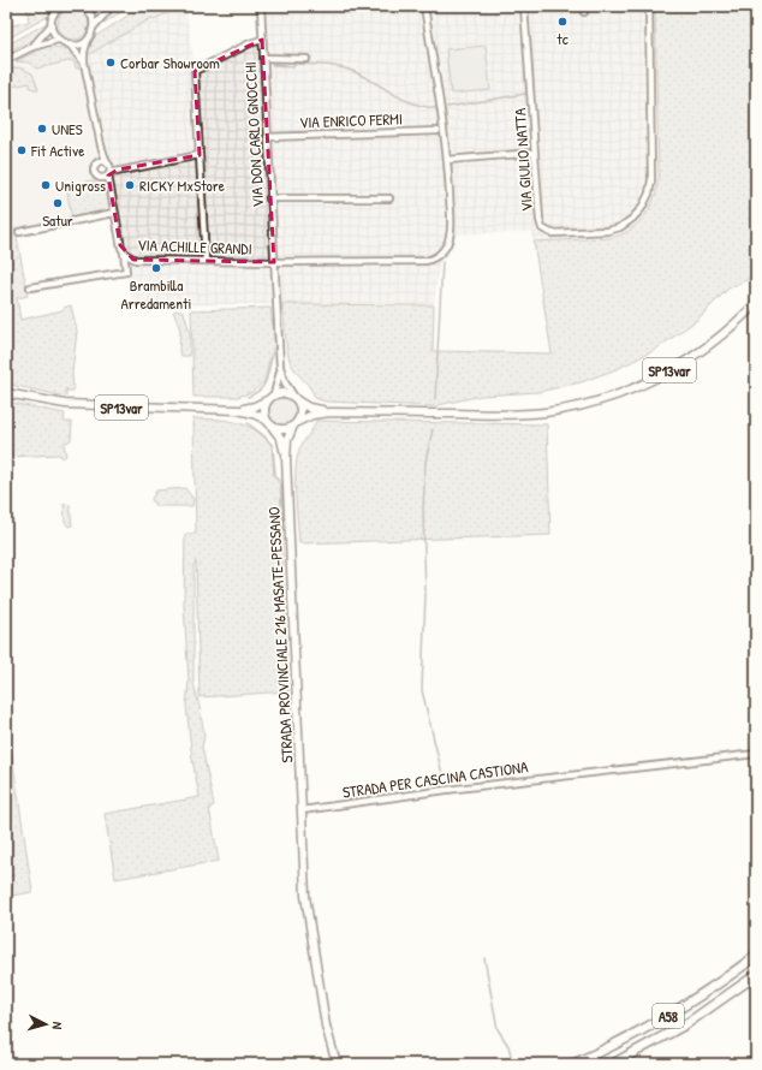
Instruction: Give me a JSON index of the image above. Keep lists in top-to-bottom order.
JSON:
{
  "streets": {
    "highway": ["A58"],
    "main road": ["SP13var", "STRADA PROVINCIALE 216 MASATE-PESSANO"],
    "street": [
      "VIA ENRICO FERMI",
      "VIA DON CARLO GNOCCHI",
      "VIA GIULIO NATTA",
      "VIA ACHILLE GRANDI",
      "STRADA PER CASCINA CASTIONA"
    ]
  },
  "crossings": [
    ["VIA ENRICO FERMI", "VIA DON CARLO GNOCCHI"],
    ["VIA DON CARLO GNOCCHI", "VIA ACHILLE GRANDI"],
    ["STRADA PROVINCIALE 216 MASATE-PESSANO", "STRADA PER CASCINA CASTIONA"]
  ],
  "places": [
    "tc",
    "Corbar Showroom",
    "UNES",
    "Fit Active",
    "Unigross",
    "RICKY MxStore",
    "Satur",
    "Brambilla Arredamenti"
  ],
  "north": "right"
}
